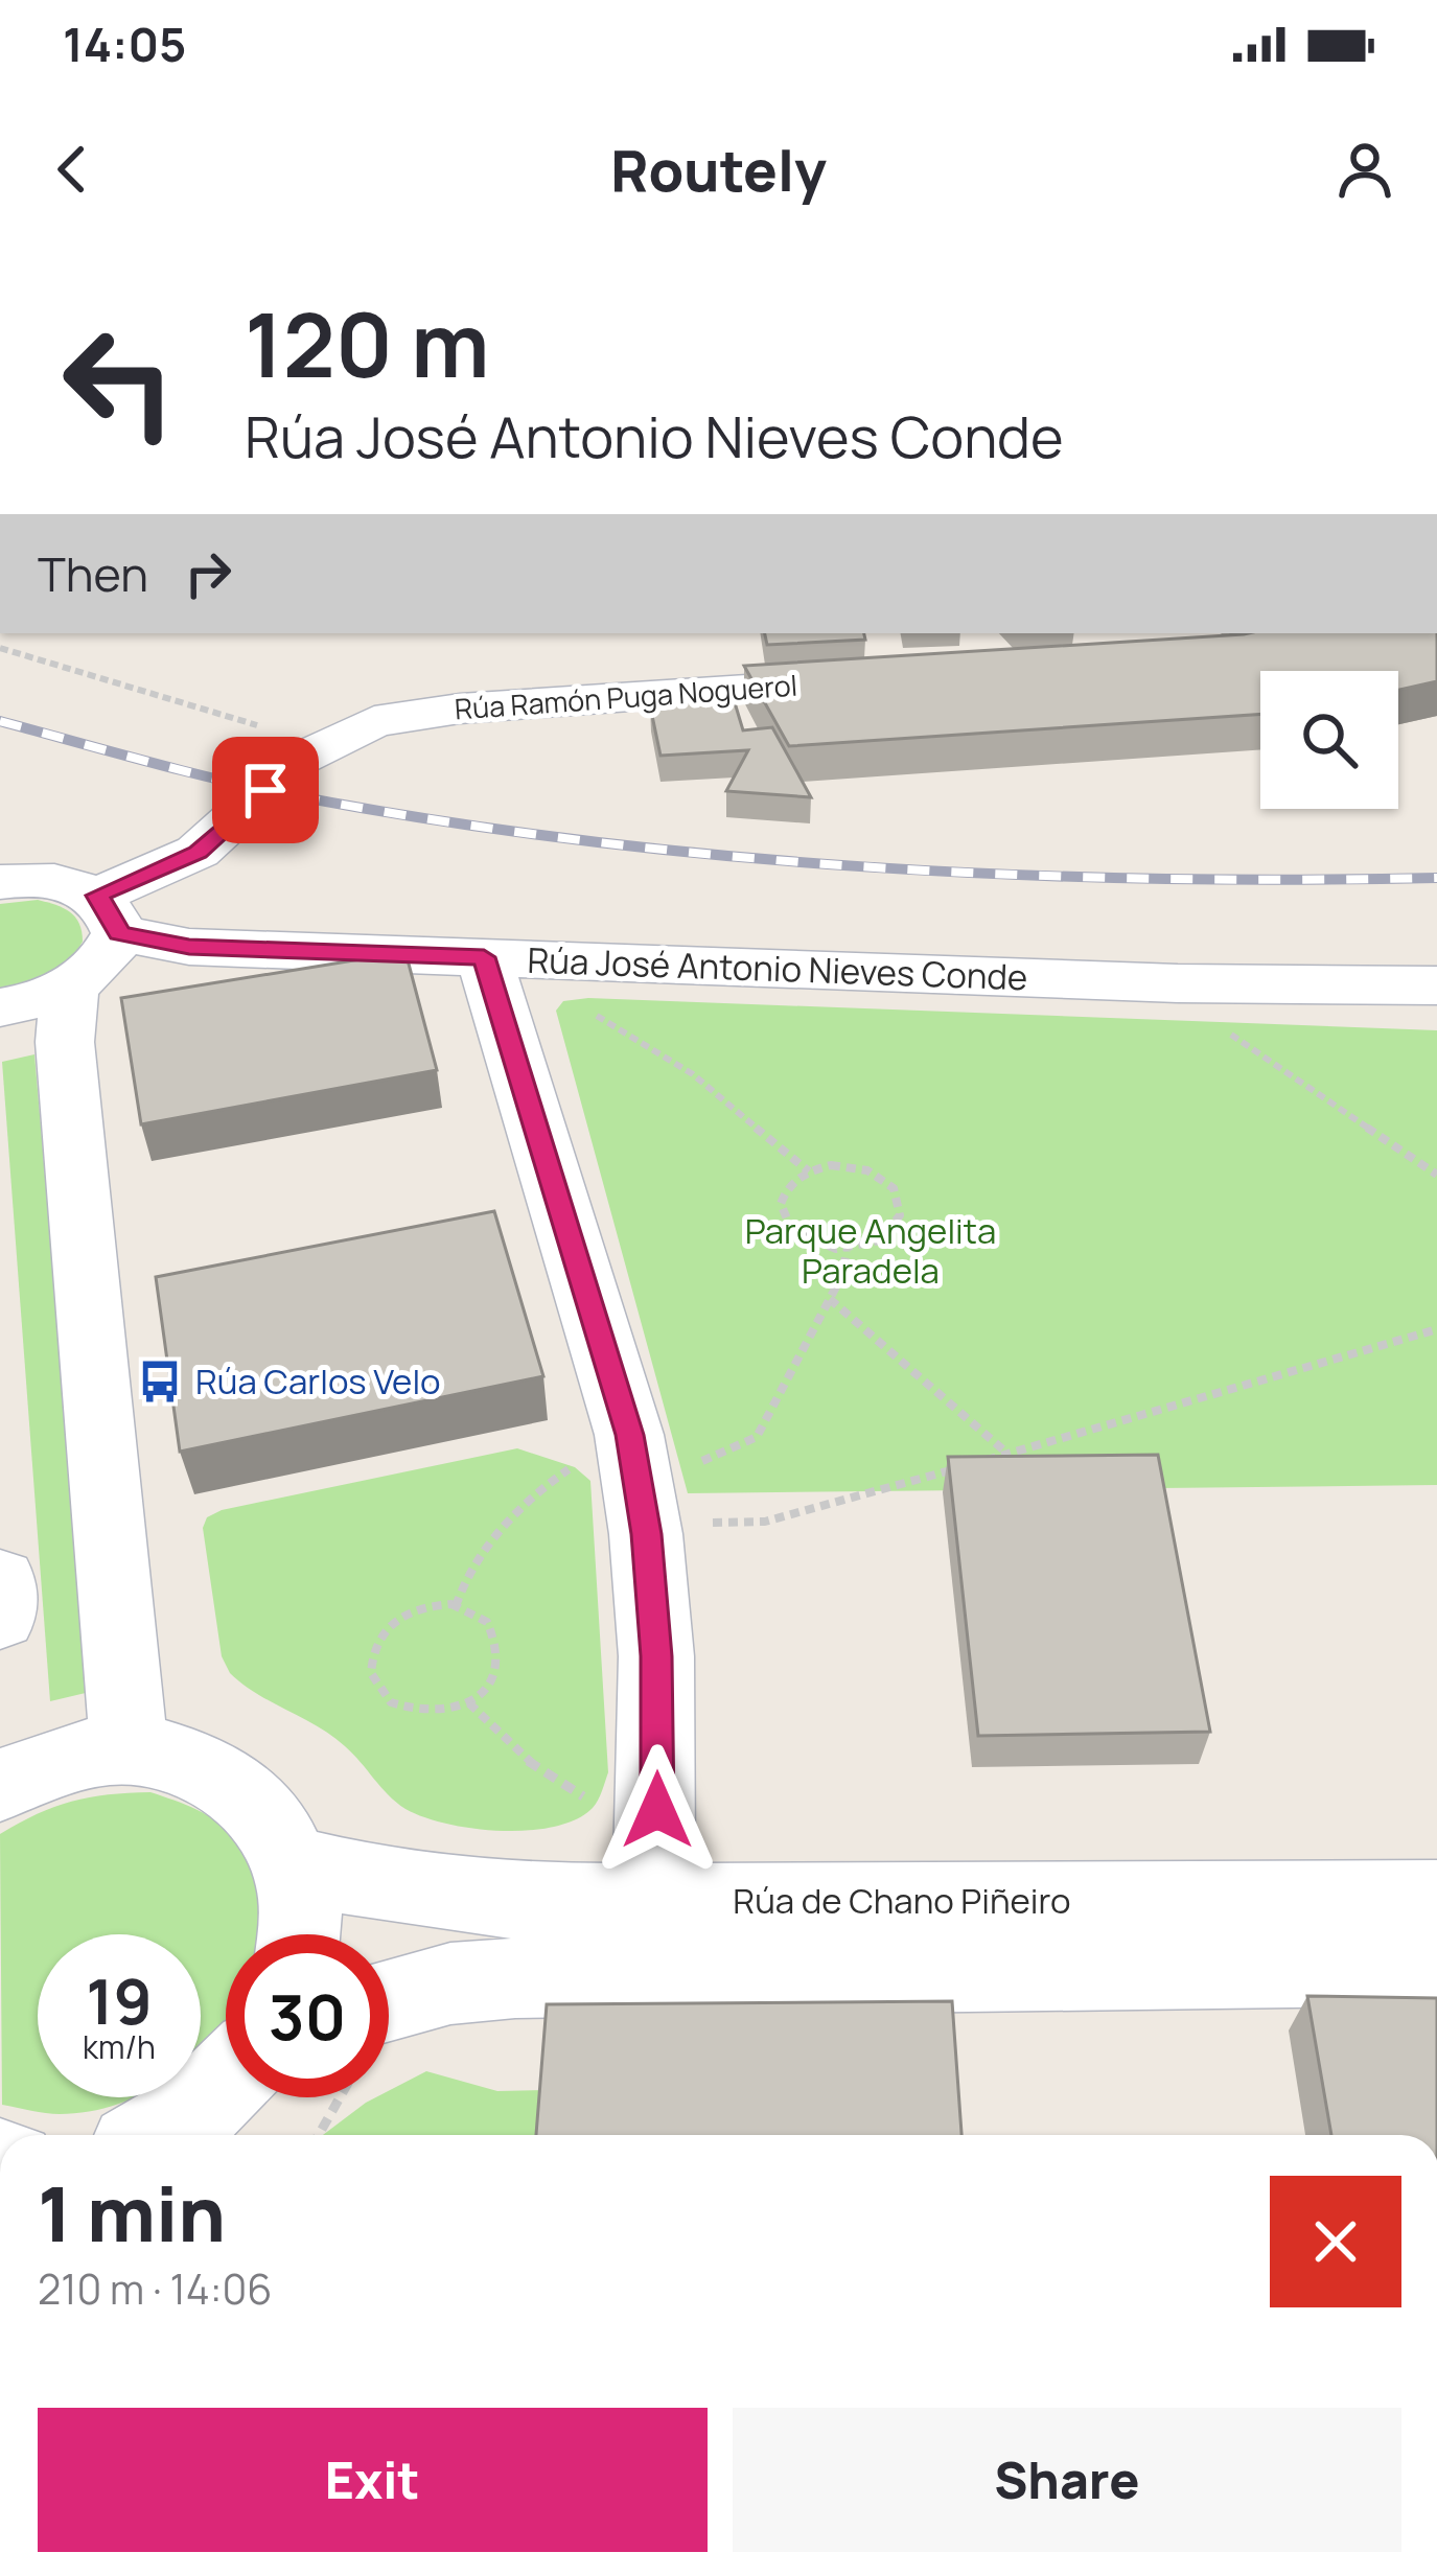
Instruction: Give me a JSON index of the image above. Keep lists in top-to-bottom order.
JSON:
{
  "streets": {
    "street": ["Rúa Ramón Puga Noguerol", "Rúa José Antonio Nieves Conde", "Rúa de Chano Piñeiro"]
  },
  "crossings": [
    ["Rúa Ramón Puga Noguerol", "Rúa José Antonio Nieves Conde"]
  ],
  "parks": ["Parque Angelita Paradela"],
  "places": {
    "bus stop": ["Rúa Carlos Velo"]
  },
  "page": {
    "status": "14:05",
    "header": "Routely",
    "turn": ["120 m", "Rúa José Antonio Nieves Conde"],
    "then": "Then",
    "speed": "19 km/h",
    "limit": "30",
    "heading": ["1 min", "210 m · 14:06"],
    "buttons": ["Exit", "Share"]
  }
}
